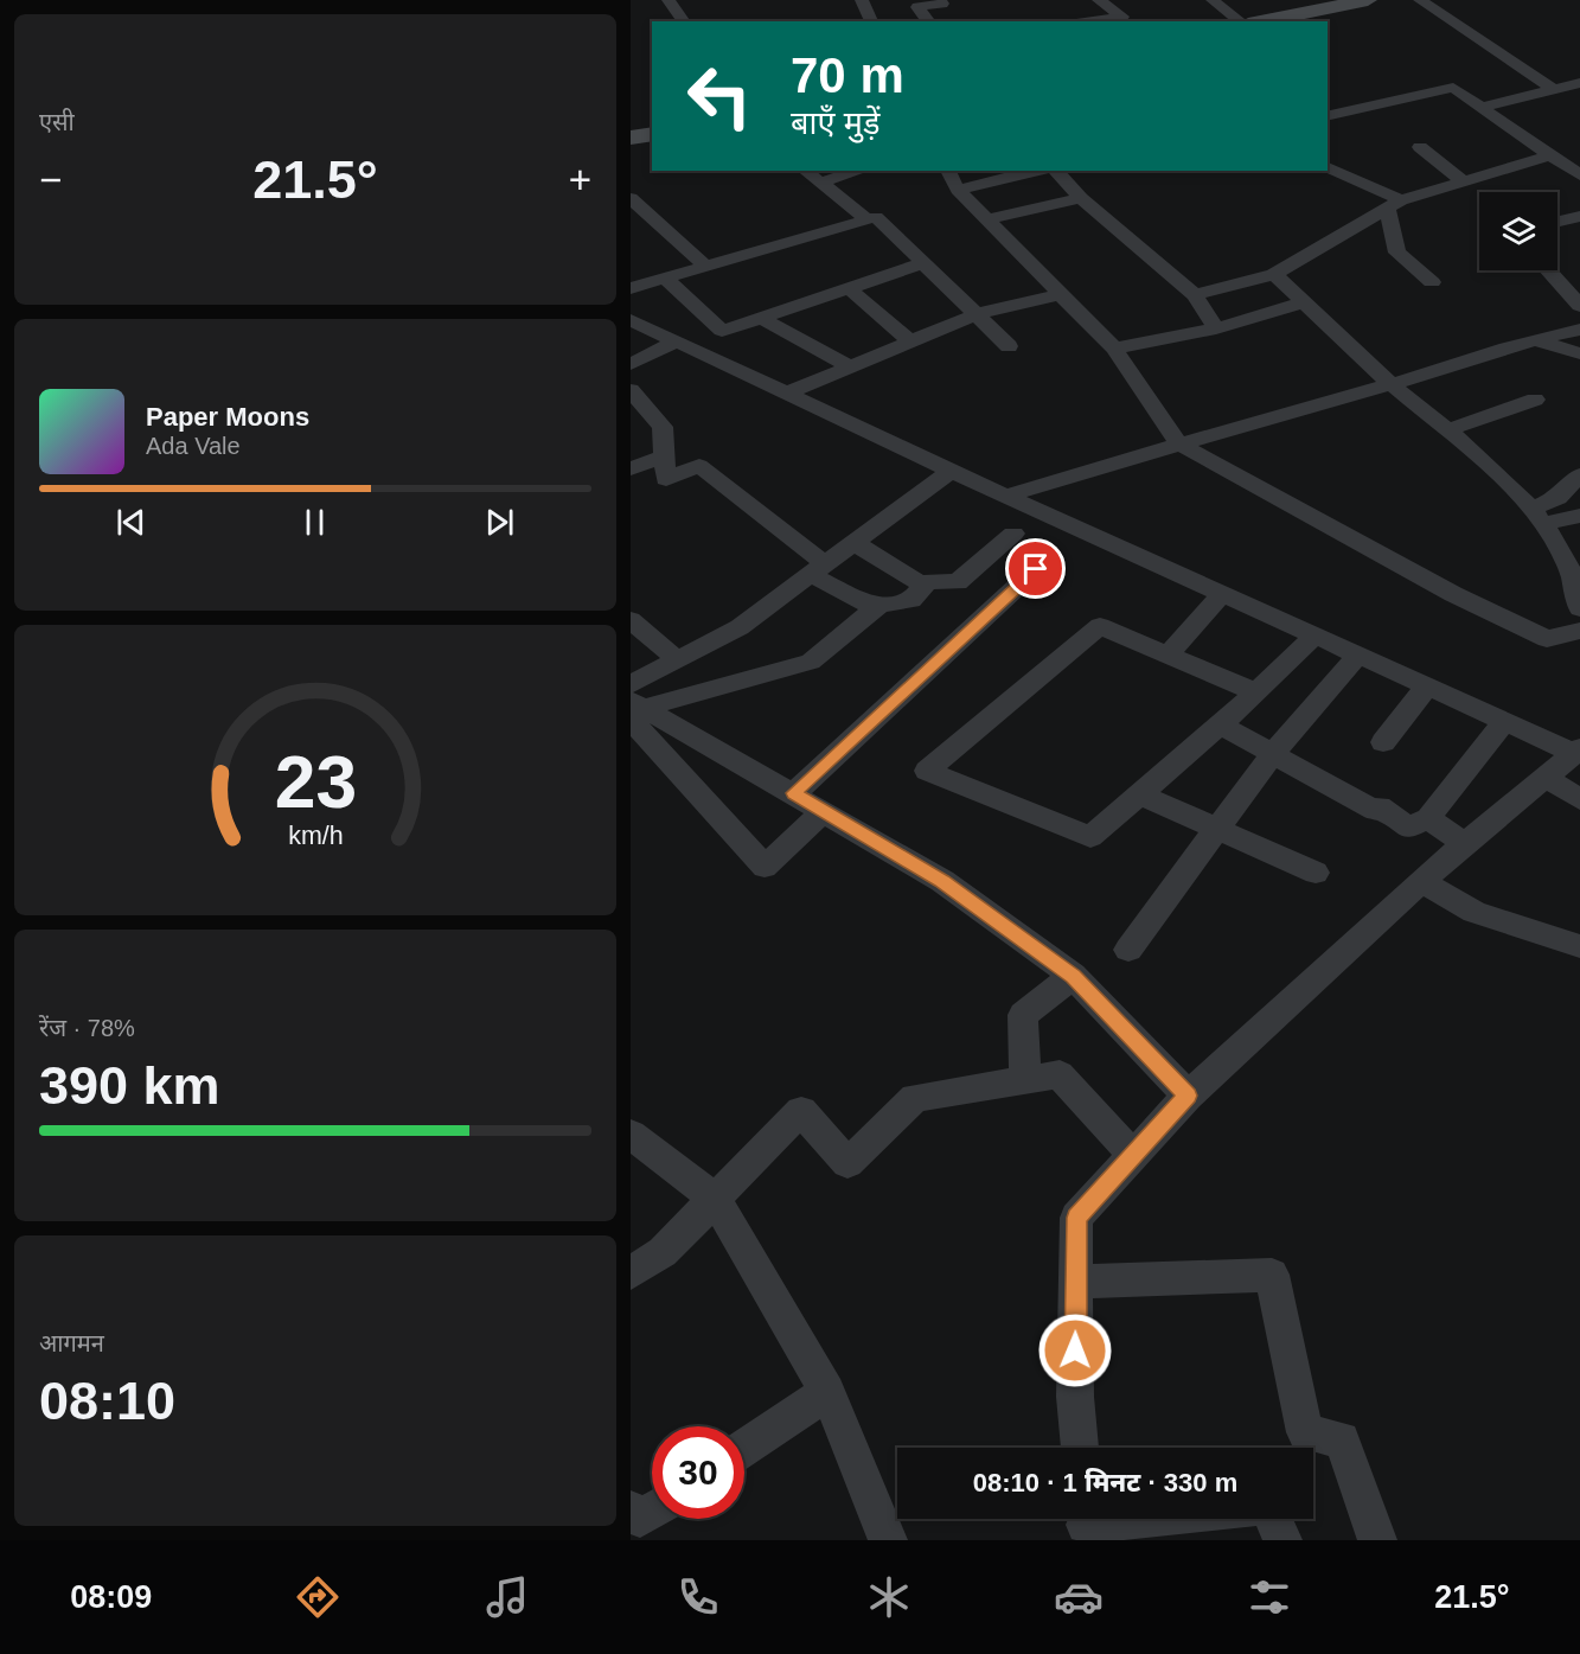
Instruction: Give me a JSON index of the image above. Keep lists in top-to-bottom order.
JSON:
{
  "page": {
    "tile": [
      "एसी",
      ["रेंज · 78%", "390 km"],
      ["आगमन", "08:10"]
    ],
    "turn": ["70 m", "बाएँ मुड़ें"],
    "heat": ["−", "21.5°", "+"],
    "song": ["Paper Moons", "Ada Vale"],
    "limit": "30",
    "trip": "08:10 · 1 मिनट · 330 m",
    "tabs": ["08:09", "21.5°"],
    "gauge": ["23", "km/h"]
  }
}
